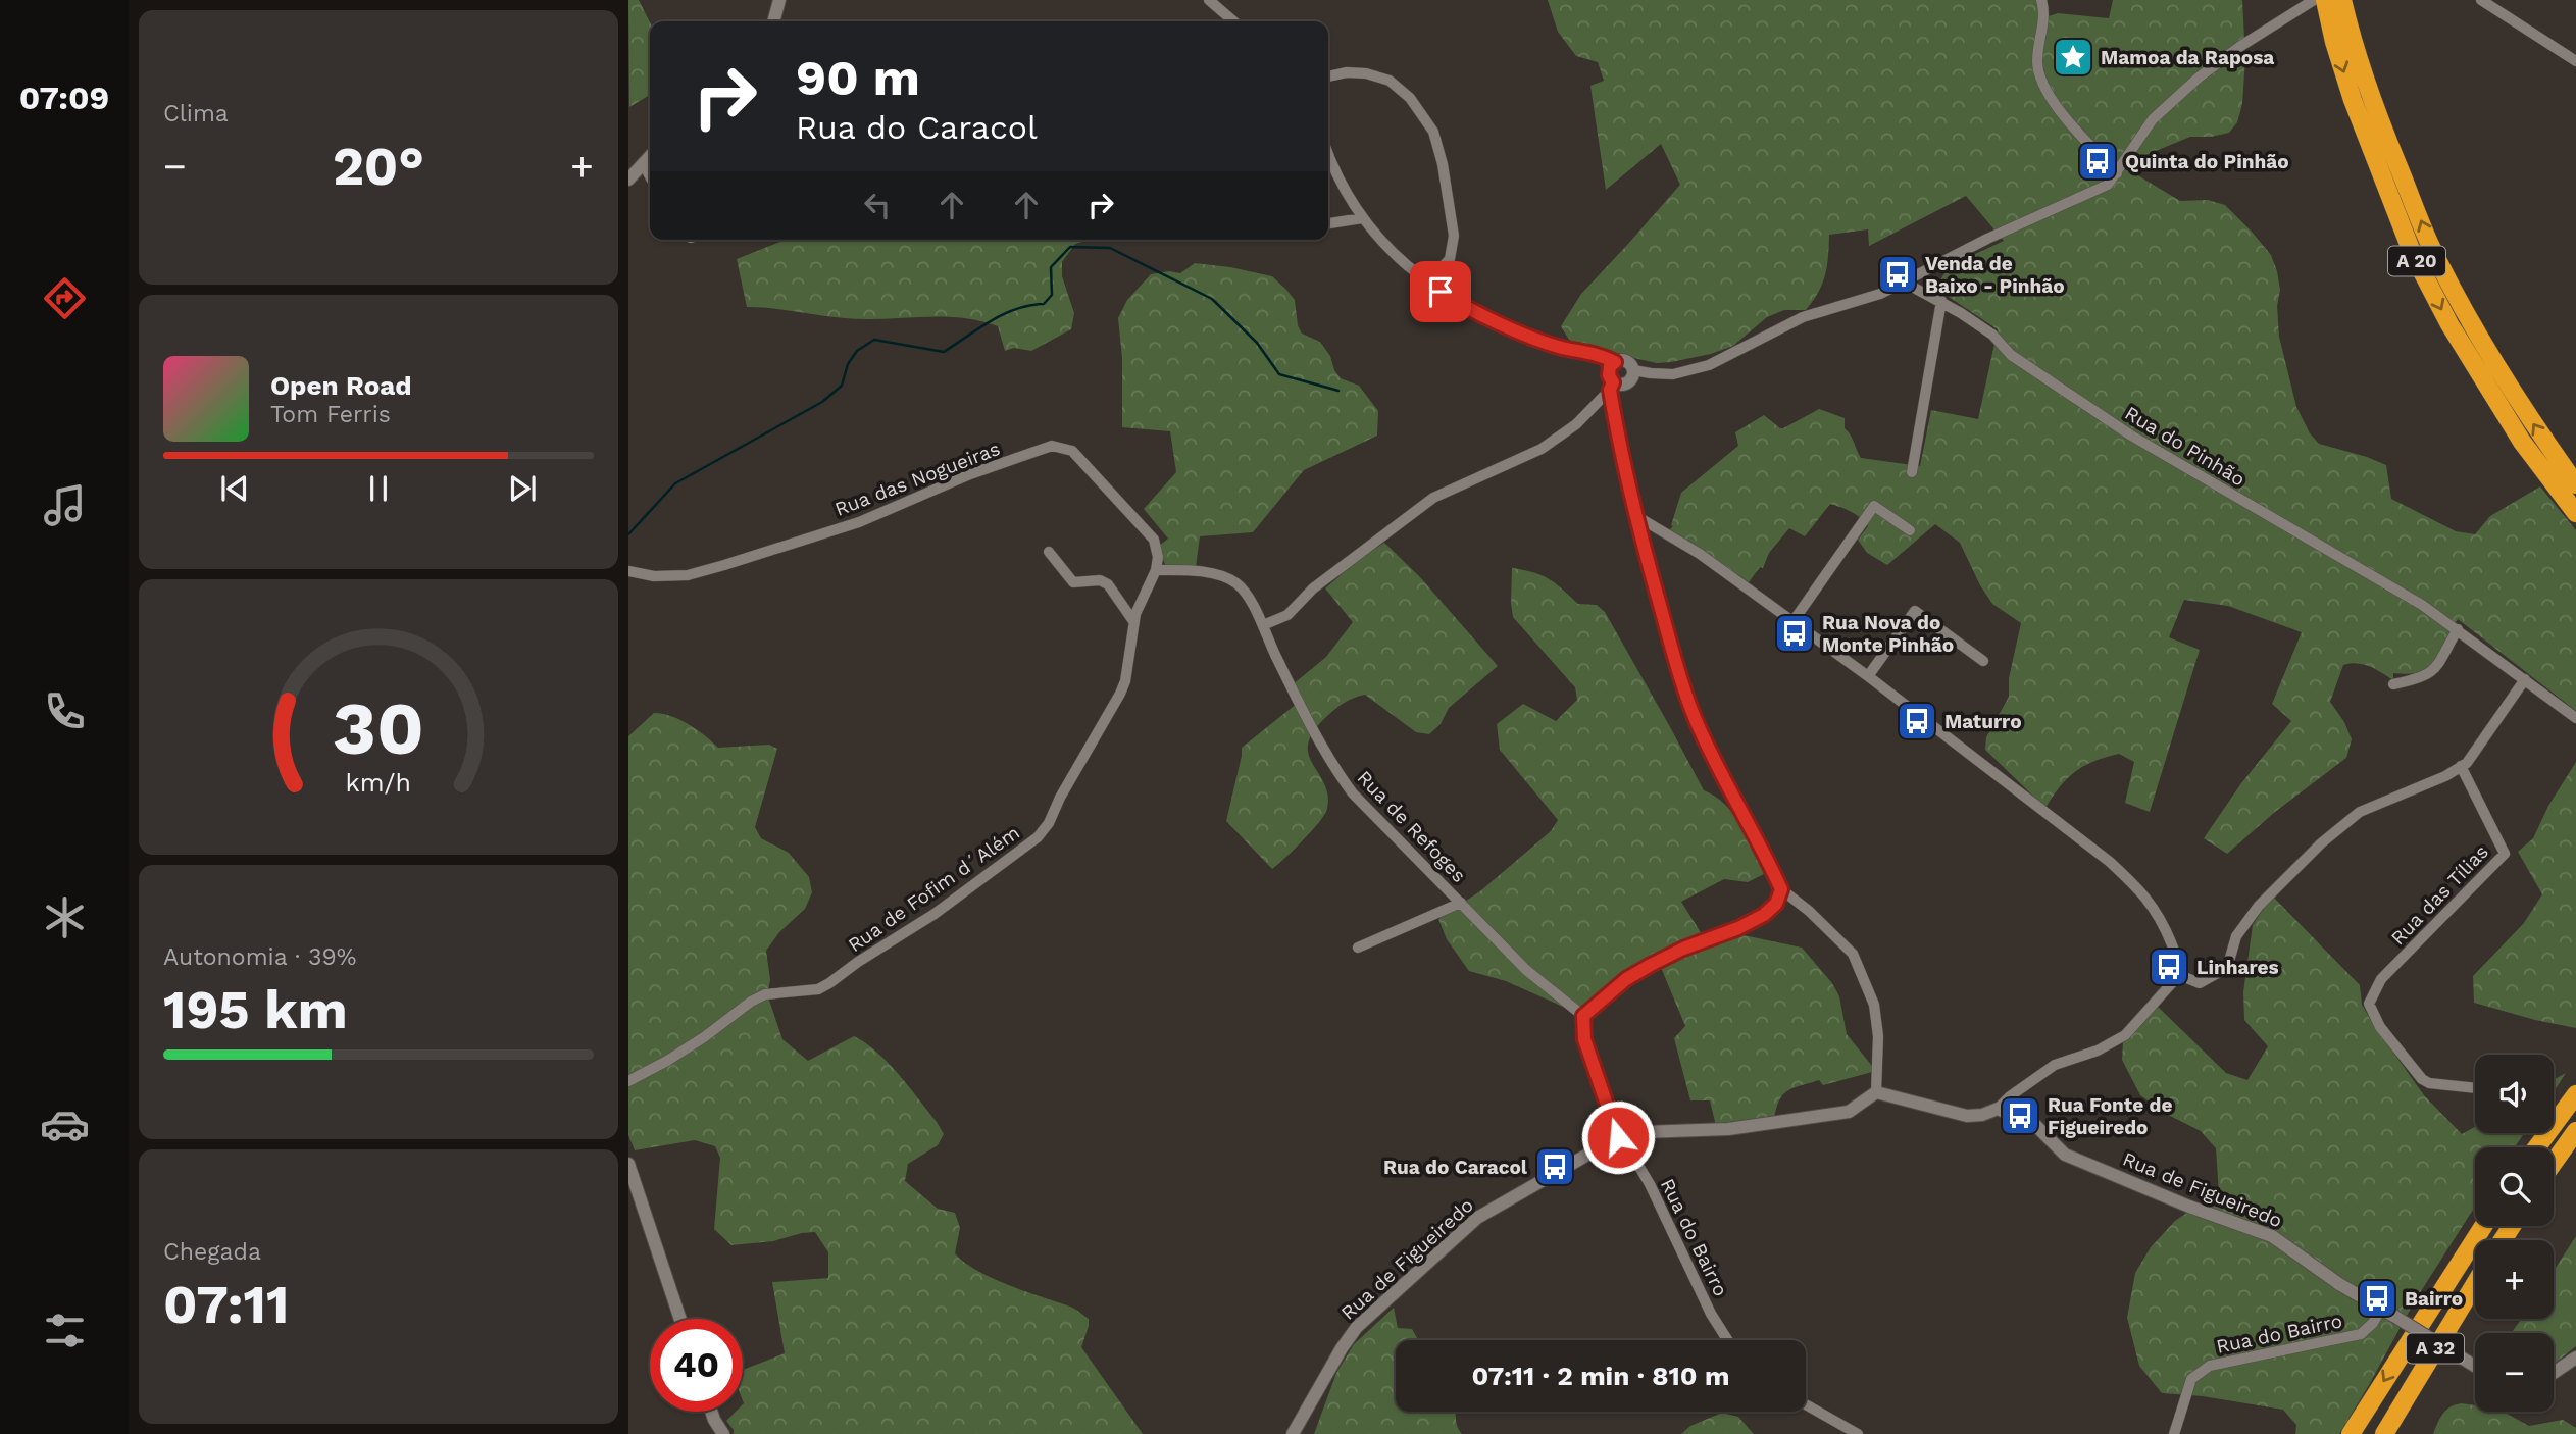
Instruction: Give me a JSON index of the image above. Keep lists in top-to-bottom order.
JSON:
{
  "streets": {
    "highway": ["A 20", "A 32"],
    "street": [
      "Rua do Pinhão",
      "Rua das Nogueiras",
      "Rua de Refoges",
      "Rua de Fofim d´Além",
      "Rua das Tílias",
      "Rua de Figueiredo",
      "Rua do Bairro"
    ]
  },
  "crossings": [
    ["Rua das Nogueiras", "Rua de Fofim d´Além"],
    ["Rua de Figueiredo", "Rua do Bairro"]
  ],
  "places": {
    "place": ["Mamoa da Raposa"],
    "bus stop": [
      "Quinta do Pinhão",
      "Venda de Baixo - Pinhão",
      "Rua Nova do Monte Pinhão",
      "Maturro",
      "Linhares",
      "Rua Fonte de Figueiredo",
      "Rua do Caracol",
      "Bairro"
    ]
  },
  "page": {
    "tabs": "07:09",
    "tile": [
      "Clima",
      ["Autonomia · 39%", "195 km"],
      ["Chegada", "07:11"]
    ],
    "turn": ["90 m", "Rua do Caracol"],
    "heat": ["−", "20°", "+"],
    "song": ["Open Road", "Tom Ferris"],
    "map_buttons": ["+", "−"],
    "limit": "40",
    "trip": "07:11 · 2 min · 810 m",
    "gauge": ["30", "km/h"]
  }
}
